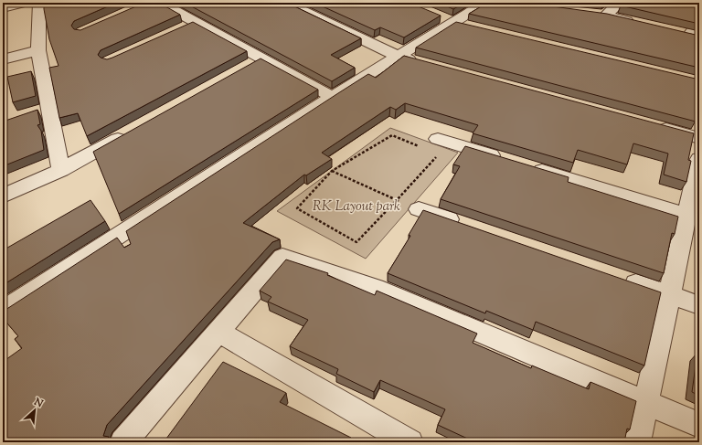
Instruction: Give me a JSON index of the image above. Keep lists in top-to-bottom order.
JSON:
{
  "parks": ["RK Layout park"],
  "north": "top right"
}
